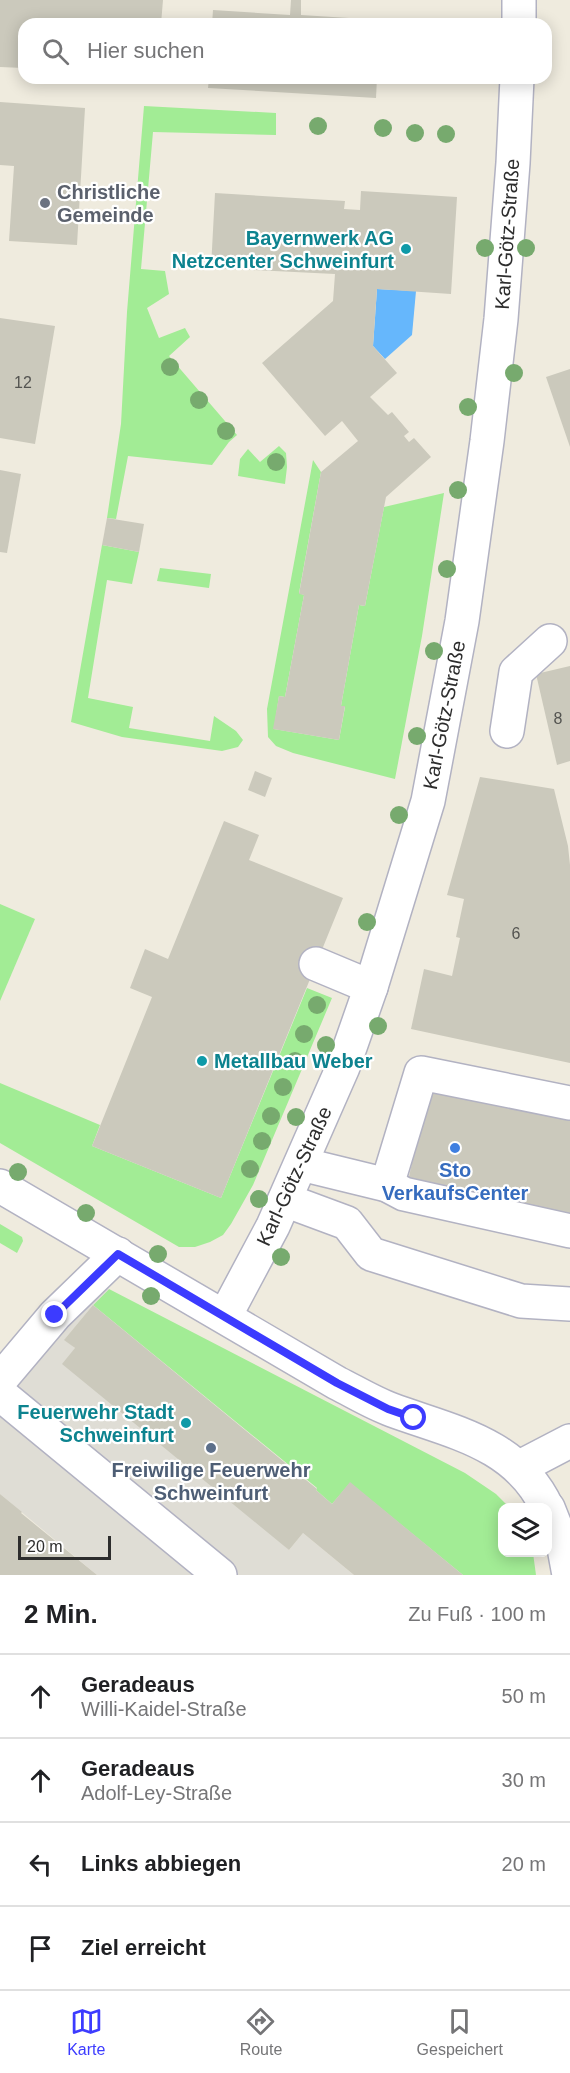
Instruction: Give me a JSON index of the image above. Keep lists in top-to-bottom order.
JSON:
{
  "streets": {
    "street": ["Karl-Götz-Straße"]
  },
  "places": [
    "Christliche Gemeinde",
    "Bayernwerk AG Netzcenter Schweinfurt",
    "Metallbau Weber",
    "Sto VerkaufsCenter",
    "Feuerwehr Stadt Schweinfurt",
    "Freiwilige Feuerwehr Schweinfurt"
  ],
  "house_numbers": ["12", "8", "6"],
  "scale_bar": "20 m",
  "page": {
    "search": "Hier suchen",
    "scale": "20 m",
    "heading": ["2 Min.", "Zu Fuß · 100 m"],
    "list": [
      ["Geradeaus", "Willi-Kaidel-Straße", "50 m"],
      ["Geradeaus", "Adolf-Ley-Straße", "30 m"],
      ["Links abbiegen", "20 m"],
      "Ziel erreicht"
    ],
    "nav": ["Karte", "Route", "Gespeichert"]
  }
}
